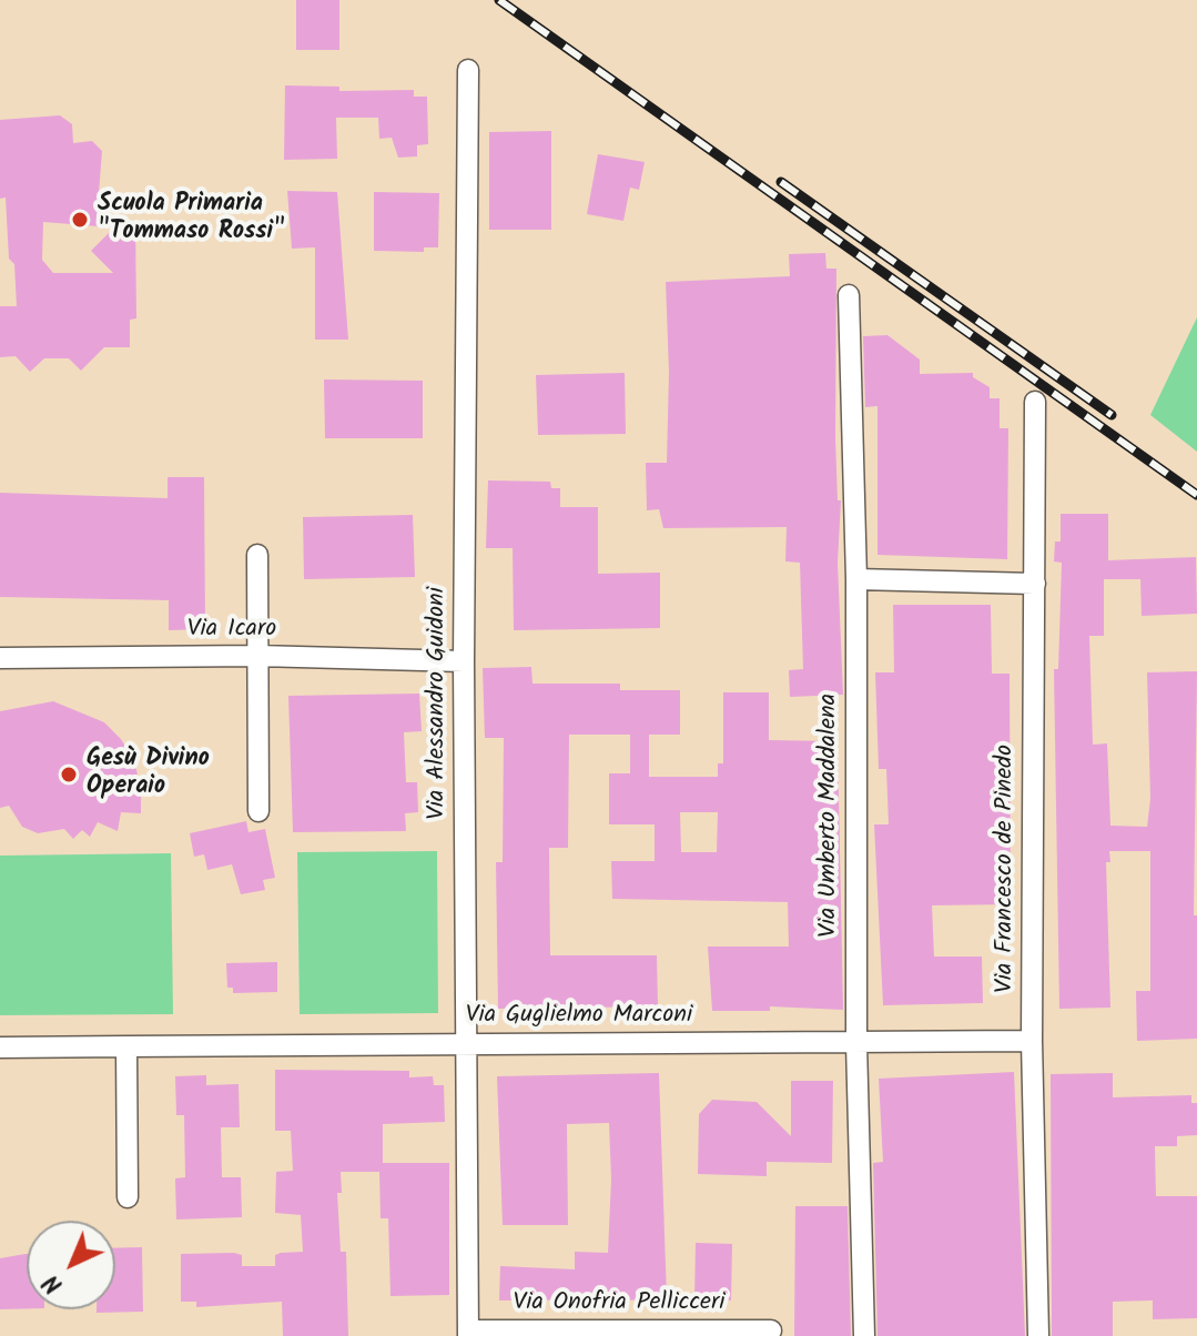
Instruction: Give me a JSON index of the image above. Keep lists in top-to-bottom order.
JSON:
{
  "streets": {
    "street": [
      "Via Icaro",
      "Via Alessandro Guidoni",
      "Via Umberto Maddalena",
      "Via Francesco de Pinedo",
      "Via Guglielmo Marconi",
      "Via Onofria Pellicceri"
    ]
  },
  "crossings": [
    ["Via Icaro", "Via Alessandro Guidoni"],
    ["Via Alessandro Guidoni", "Via Guglielmo Marconi"],
    ["Via Alessandro Guidoni", "Via Onofria Pellicceri"],
    ["Via Umberto Maddalena", "Via Guglielmo Marconi"],
    ["Via Francesco de Pinedo", "Via Guglielmo Marconi"]
  ],
  "places": ["Scuola Primaria \"Tommaso Rossi\"", "Gesù Divino Operaio"],
  "north": "bottom left"
}
